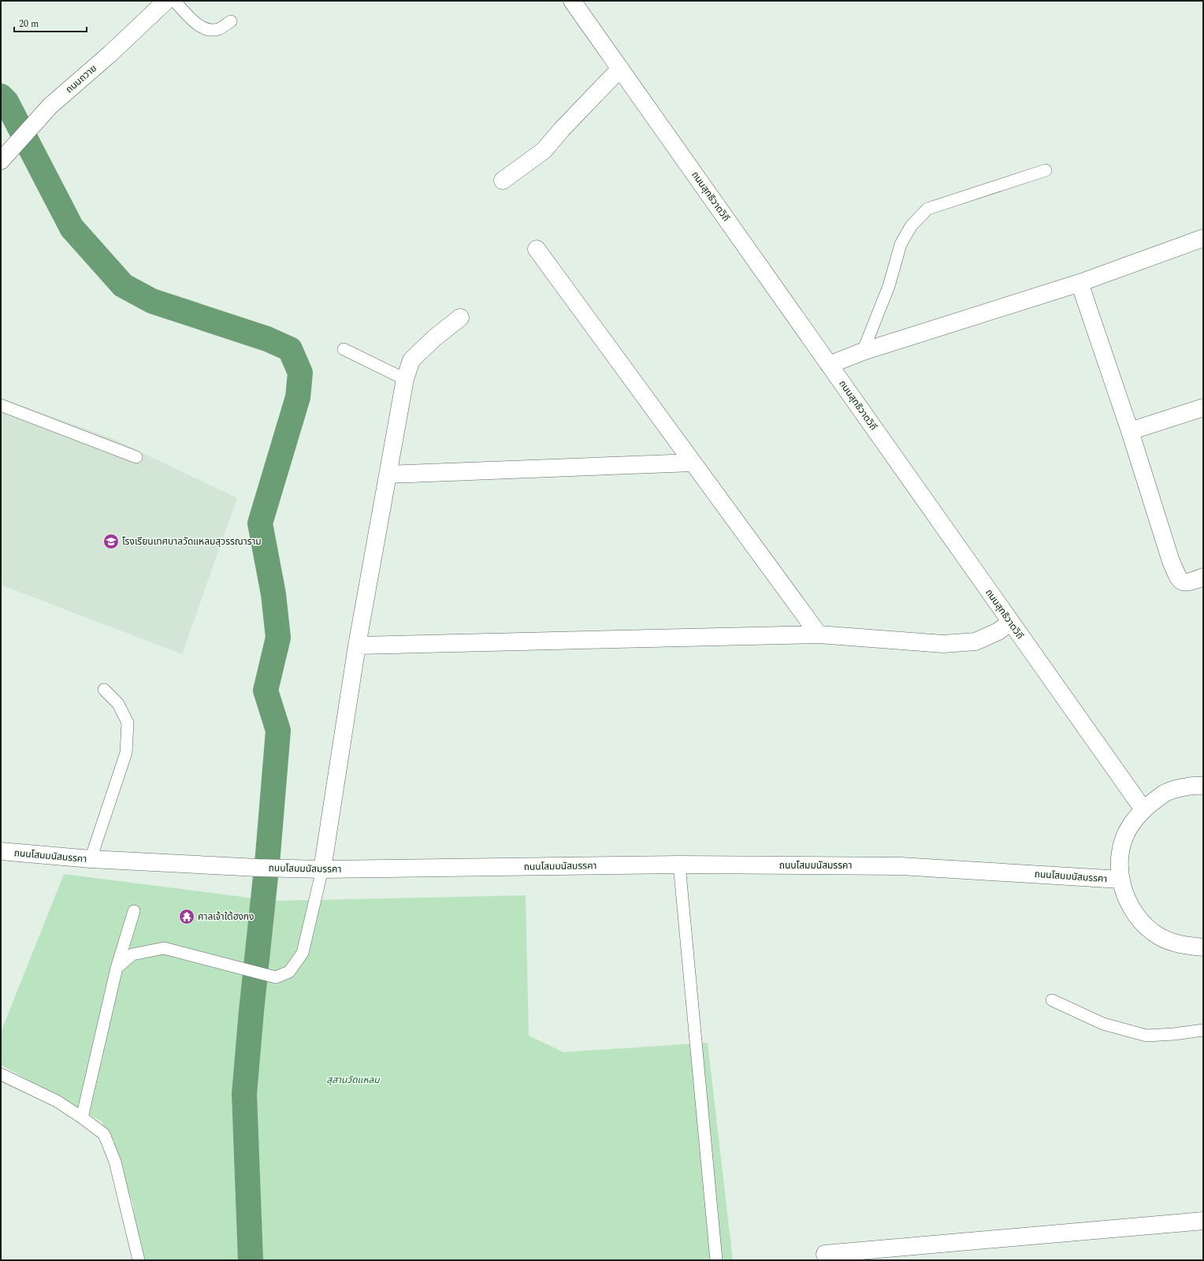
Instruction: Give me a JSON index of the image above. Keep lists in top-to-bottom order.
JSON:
{
  "streets": {
    "street": ["ถนนถวาย", "ถนนสุทธิวาตวิถี", "ถนนโสมมนัสมรรคา"]
  },
  "parks": ["สุสานวัดแหลม"],
  "places": {
    "school or university": ["โรงเรียนเทศบาลวัดแหลมสุวรรณาราม"],
    "temple": ["ศาลเจ้าใต้ฮงกง"]
  },
  "scale_bar": "20 m"
}
